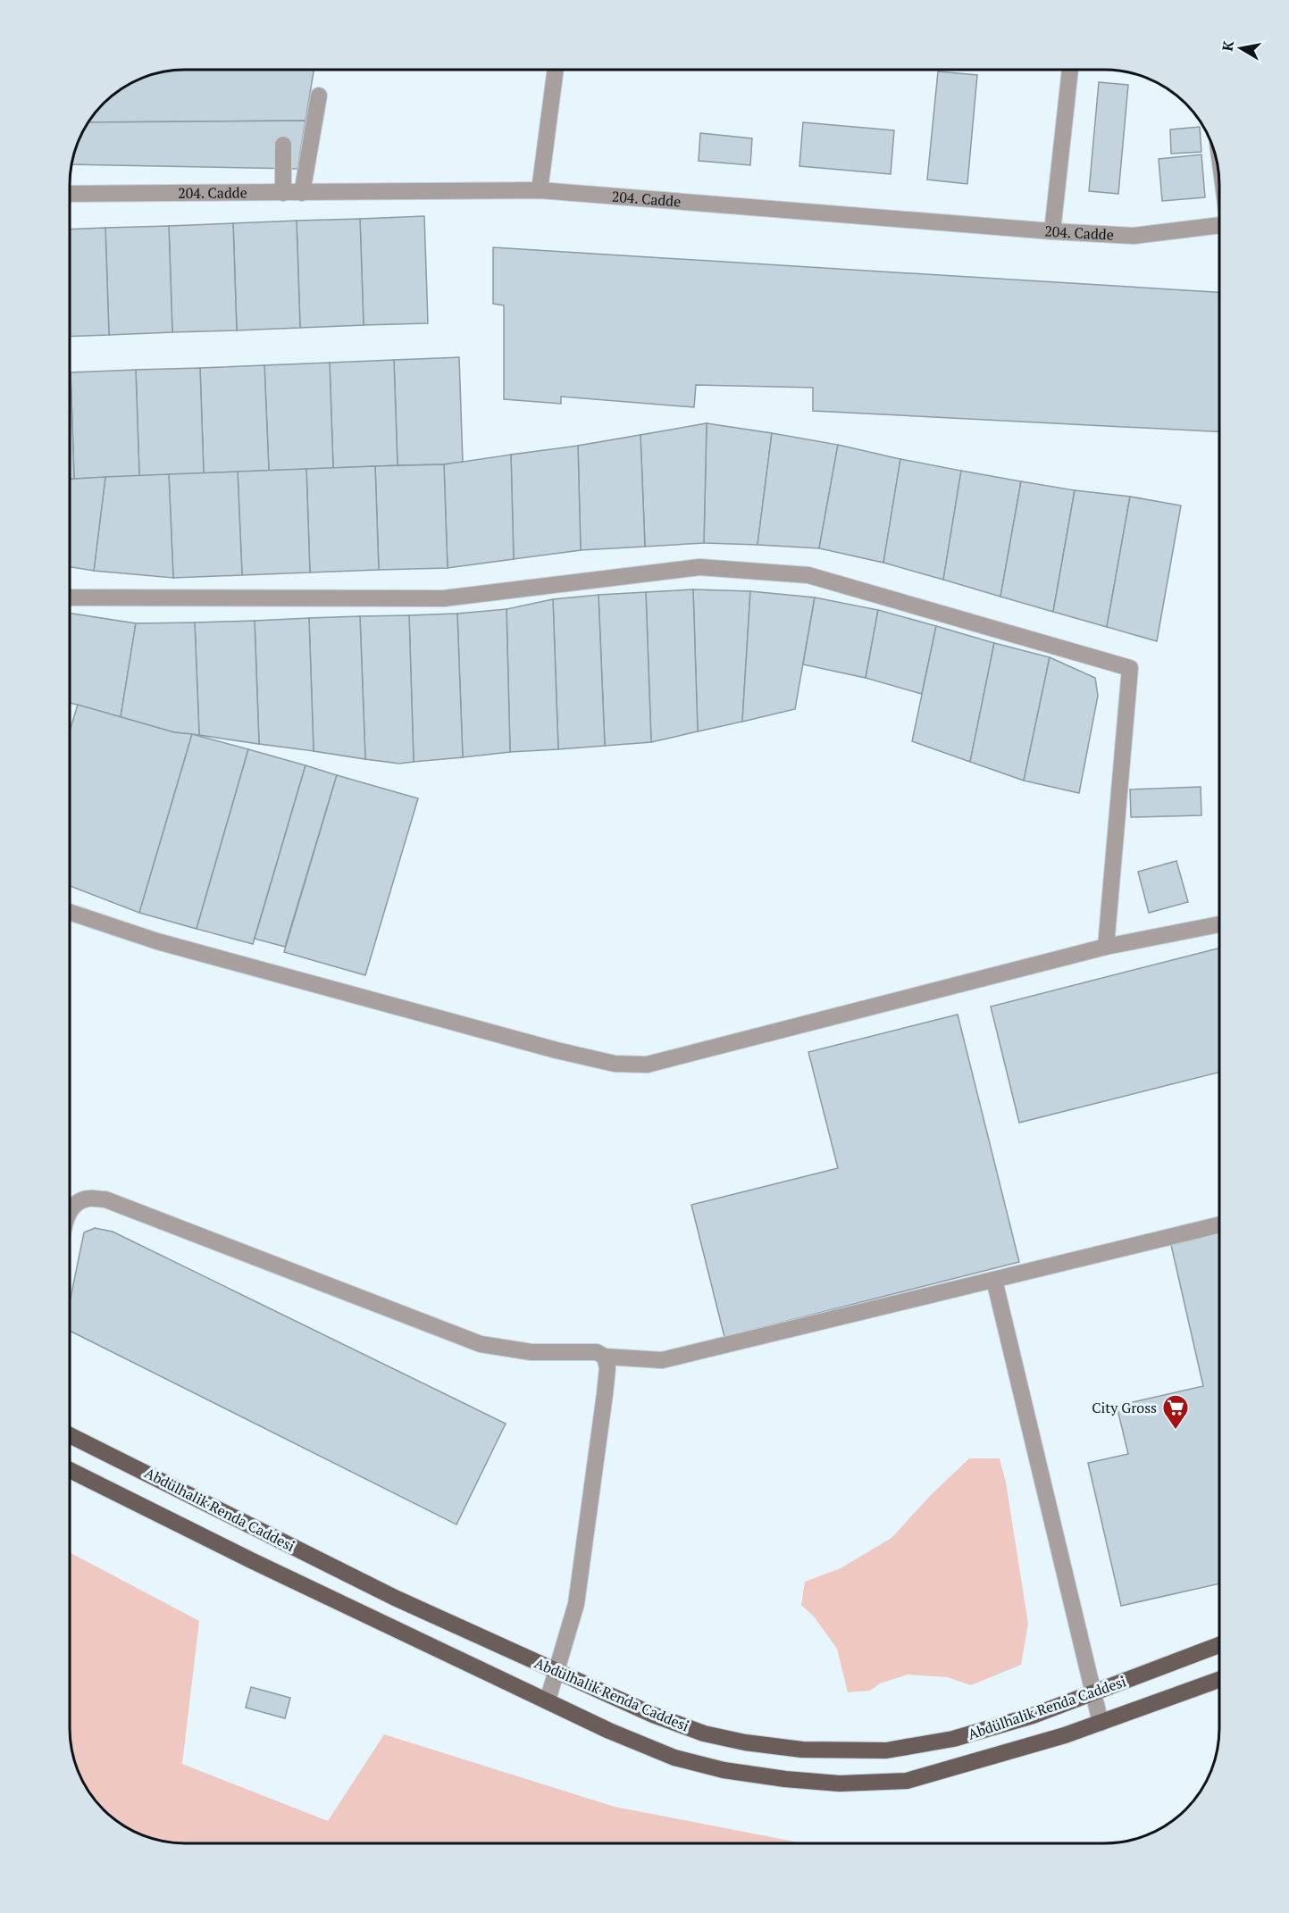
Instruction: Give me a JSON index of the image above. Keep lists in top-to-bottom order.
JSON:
{
  "streets": {
    "main road": ["Abdülhalik Renda Caddesi"],
    "street": ["204. Cadde"]
  },
  "places": {
    "supermarket": ["City Gross"]
  },
  "north": "left"
}
